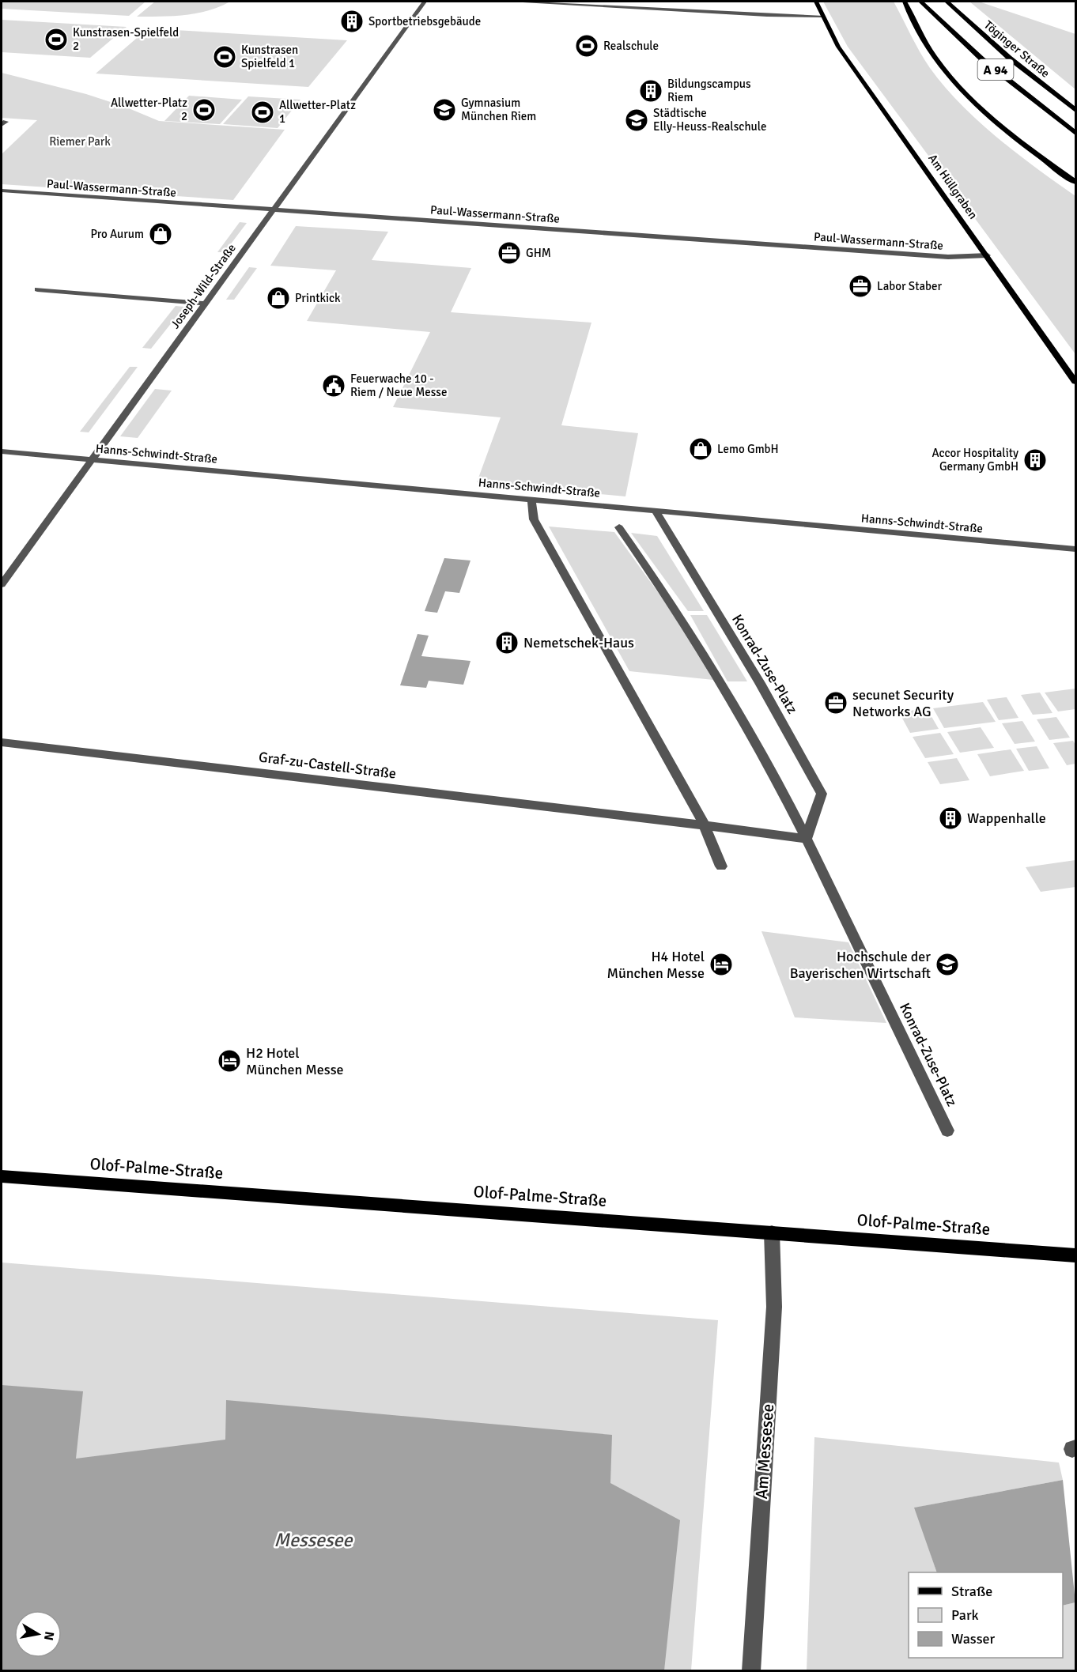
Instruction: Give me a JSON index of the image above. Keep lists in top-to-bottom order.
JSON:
{
  "streets": {
    "highway": ["Töginger Straße", "A 94"],
    "main road": ["Am Hüllgraben", "Olof-Palme-Straße"],
    "street": [
      "Paul-Wassermann-Straße",
      "Joseph-Wild-Straße",
      "Hanns-Schwindt-Straße",
      "Konrad-Zuse-Platz",
      "Graf-zu-Castell-Straße",
      "Am Messesee"
    ]
  },
  "crossings": [
    ["Am Hüllgraben", "Paul-Wassermann-Straße"],
    ["Paul-Wassermann-Straße", "Joseph-Wild-Straße"],
    ["Joseph-Wild-Straße", "Hanns-Schwindt-Straße"],
    ["Hanns-Schwindt-Straße", "Konrad-Zuse-Platz"],
    ["Olof-Palme-Straße", "Am Messesee"]
  ],
  "water": ["Messesee"],
  "parks": ["Riemer Park"],
  "places": {
    "building": [
      "Sportbetriebsgebäude",
      "Bildungscampus Riem",
      "Accor Hospitality Germany GmbH",
      "Nemetschek-Haus",
      "Wappenhalle"
    ],
    "sports": [
      "Kunstrasen-Spielfeld 2",
      "Realschule",
      "Kunstrasen Spielfeld 1",
      "Allwetter-Platz 2",
      "Allwetter-Platz 1"
    ],
    "school or university": ["Gymnasium München Riem", "Städtische Elly-Heuss-Realschule", "Hochschule der Bayerischen Wirtschaft"],
    "shop": ["Pro Aurum", "Printkick", "Lemo GmbH"],
    "office": ["GHM", "Labor Staber", "secunet Security Networks AG"],
    "public building": ["Feuerwache 10 - Riem / Neue Messe"],
    "hotel": ["H4 Hotel München Messe", "H2 Hotel München Messe"]
  },
  "legend": ["Straße", "Park", "Wasser"],
  "north": "right"
}
